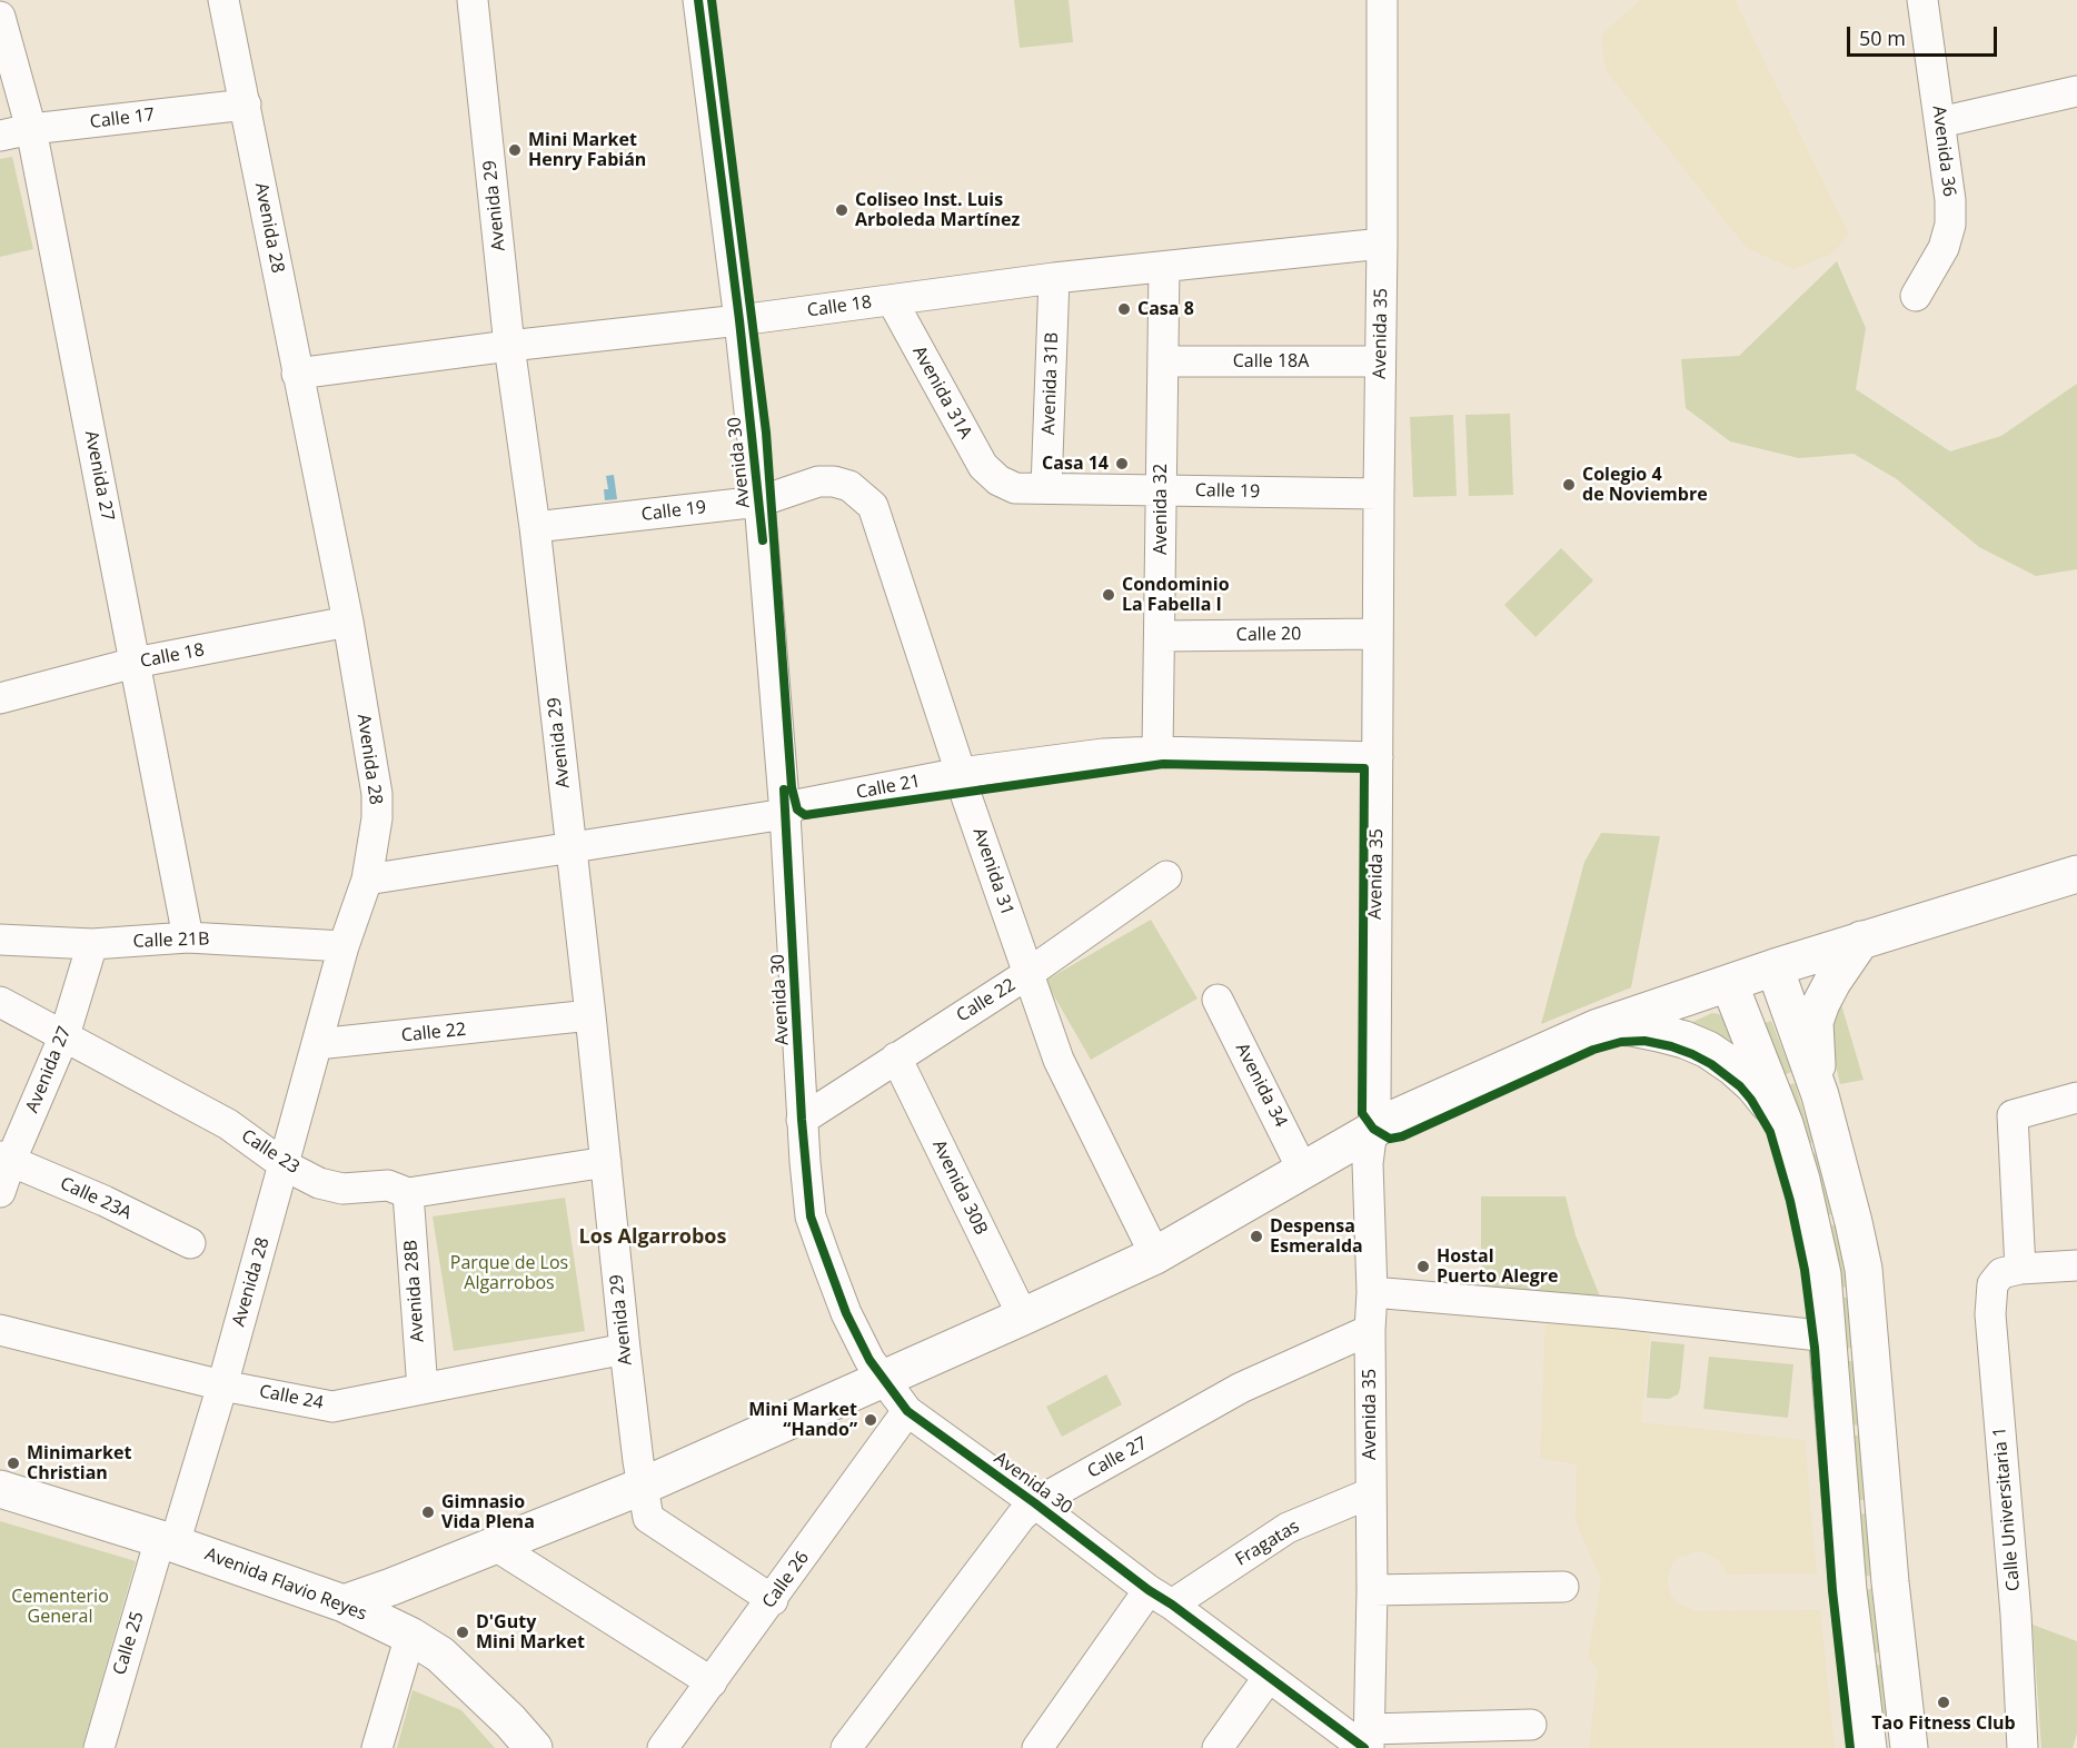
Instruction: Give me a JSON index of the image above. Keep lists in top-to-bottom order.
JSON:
{
  "streets": {
    "main road": ["Avenida Flavio Reyes"],
    "street": [
      "Calle 17",
      "Avenida 36",
      "Avenida 29",
      "Avenida 28",
      "Calle 18",
      "Avenida 35",
      "Calle 18A",
      "Avenida 31B",
      "Avenida 31A",
      "Avenida 30",
      "Avenida 27",
      "Calle 19",
      "Avenida 32",
      "Calle 20",
      "Calle 21",
      "Avenida 31",
      "Calle 21B",
      "Calle 22",
      "Avenida 34",
      "Calle 23",
      "Avenida 30B",
      "Calle 23A",
      "Avenida 28B",
      "Calle 24",
      "Calle 27",
      "Calle Universitaria 1",
      "Fragatas",
      "Calle 26",
      "Calle 25"
    ]
  },
  "crossings": [
    ["Calle 17", "Avenida 28"],
    ["Calle 17", "Avenida 27"],
    ["Avenida 29", "Calle 18"],
    ["Avenida 29", "Calle 19"],
    ["Avenida 29", "Calle 21"],
    ["Avenida 29", "Calle 22"],
    ["Avenida 29", "Calle 23"],
    ["Avenida 29", "Calle 24"],
    ["Avenida 29", "Calle 26"],
    ["Avenida 28", "Calle 18"],
    ["Avenida 28", "Calle 21"],
    ["Avenida 28", "Calle 21B"],
    ["Avenida 28", "Calle 22"],
    ["Avenida 28", "Calle 23"],
    ["Avenida 28", "Calle 24"],
    ["Avenida 28", "Avenida Flavio Reyes"],
    ["Avenida 28", "Calle 25"],
    ["Calle 18", "Avenida 35"],
    ["Calle 18", "Avenida 31B"],
    ["Calle 18", "Avenida 31A"],
    ["Calle 18", "Avenida 30"],
    ["Calle 18", "Avenida 27"],
    ["Calle 18", "Avenida 32"],
    ["Avenida 35", "Calle 18A"],
    ["Avenida 35", "Avenida 30"],
    ["Avenida 35", "Calle 19"],
    ["Avenida 35", "Calle 20"],
    ["Avenida 35", "Calle 21"],
    ["Avenida 35", "Calle 27"],
    ["Avenida 35", "Fragatas"],
    ["Calle 18A", "Avenida 32"],
    ["Avenida 31B", "Calle 19"],
    ["Avenida 31A", "Calle 19"],
    ["Avenida 30", "Calle 19"],
    ["Avenida 30", "Calle 21"],
    ["Avenida 30", "Calle 22"],
    ["Avenida 30", "Calle 27"],
    ["Avenida 30", "Fragatas"],
    ["Avenida 30", "Calle 26"],
    ["Avenida 27", "Calle 21B"],
    ["Avenida 27", "Calle 23"],
    ["Avenida 27", "Calle 23A"],
    ["Calle 19", "Avenida 32"],
    ["Calle 19", "Avenida 31"],
    ["Avenida 32", "Calle 20"],
    ["Avenida 32", "Calle 21"],
    ["Calle 21", "Avenida 31"],
    ["Avenida 31", "Calle 22"],
    ["Calle 22", "Avenida 30B"],
    ["Calle 23", "Avenida 28B"],
    ["Avenida 28B", "Calle 24"],
    ["Avenida Flavio Reyes", "Calle 25"]
  ],
  "districts": ["Los Algarrobos"],
  "parks": ["Parque de Los Algarrobos", "Cementerio General"],
  "places": [
    "Mini Market Henry Fabián",
    "Coliseo Inst. Luis Arboleda Martínez",
    "Casa 8",
    "Casa 14",
    "Colegio 4 de Noviembre",
    "Condominio La Fabella I",
    "Despensa Esmeralda",
    "Hostal Puerto Alegre",
    "Mini Market “Hando”",
    "Minimarket Christian",
    "Gimnasio Vida Plena",
    "D'Guty Mini Market",
    "Tao Fitness Club"
  ],
  "scale_bar": "50 m"
}
